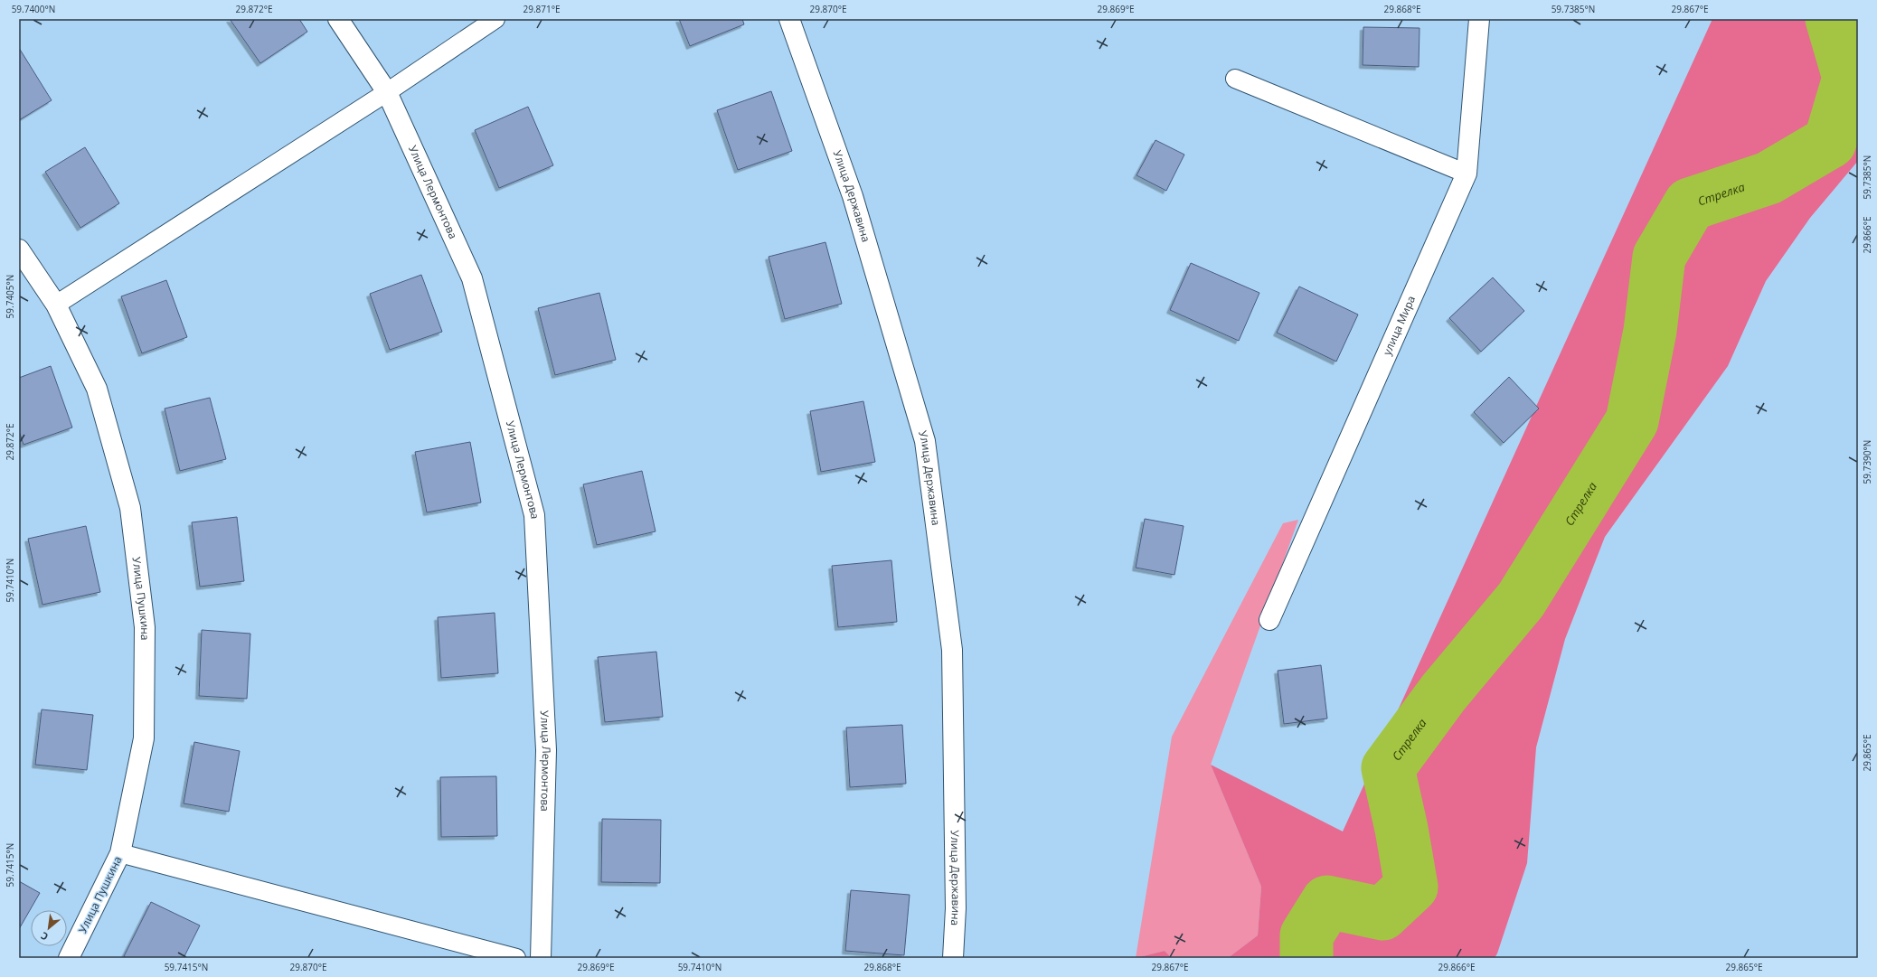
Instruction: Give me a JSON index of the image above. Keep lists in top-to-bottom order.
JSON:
{
  "streets": {
    "street": [
      "Улица Лермонтова",
      "Улица Державина",
      "улица Мира",
      "Улица Пушкина"
    ]
  },
  "water": ["Стрелка"],
  "north": "bottom left",
  "coordinates": [
    "59.7400°N",
    "29.872°E",
    "29.871°E",
    "29.870°E",
    "29.869°E",
    "29.868°E",
    "59.7385°N",
    "29.867°E",
    "29.866°E",
    "59.7405°N",
    "59.7390°N",
    "59.7410°N",
    "29.865°E",
    "59.7415°N"
  ]
}
